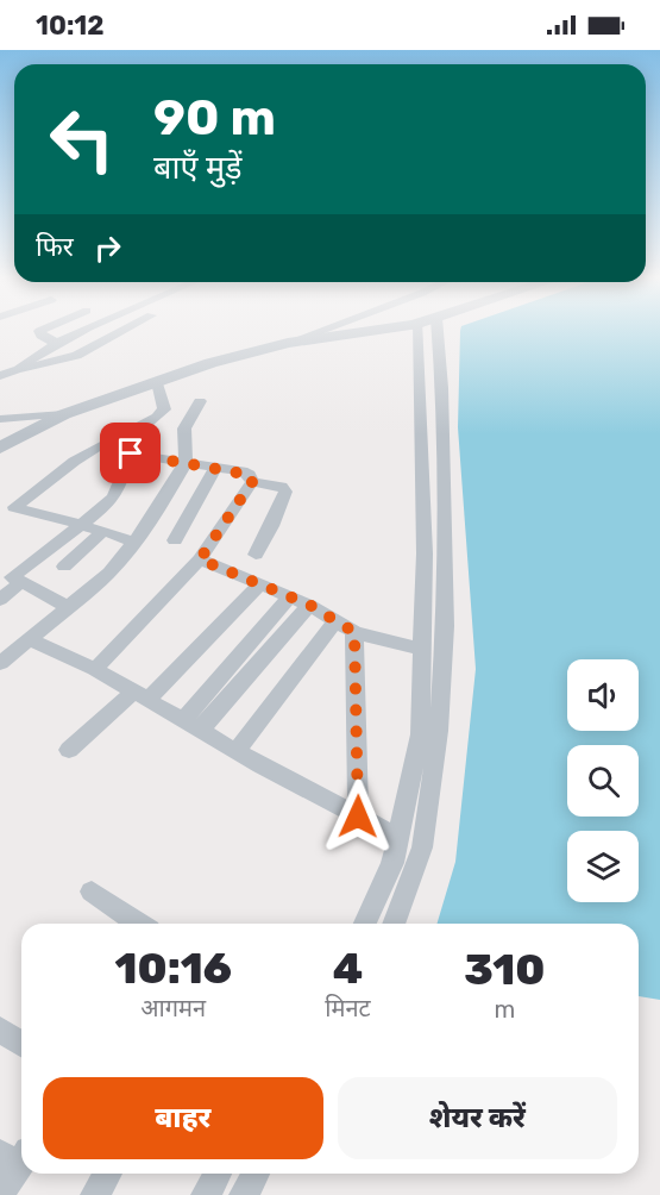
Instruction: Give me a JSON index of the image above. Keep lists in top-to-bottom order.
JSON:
{
  "page": {
    "status": "10:12",
    "turn": ["90 m", "बाएँ मुड़ें"],
    "then": "फिर",
    "eta": [
      "10:16",
      "आगमन",
      "4",
      "मिनट",
      "310",
      "m"
    ],
    "buttons": ["बाहर", "शेयर करें"]
  }
}
